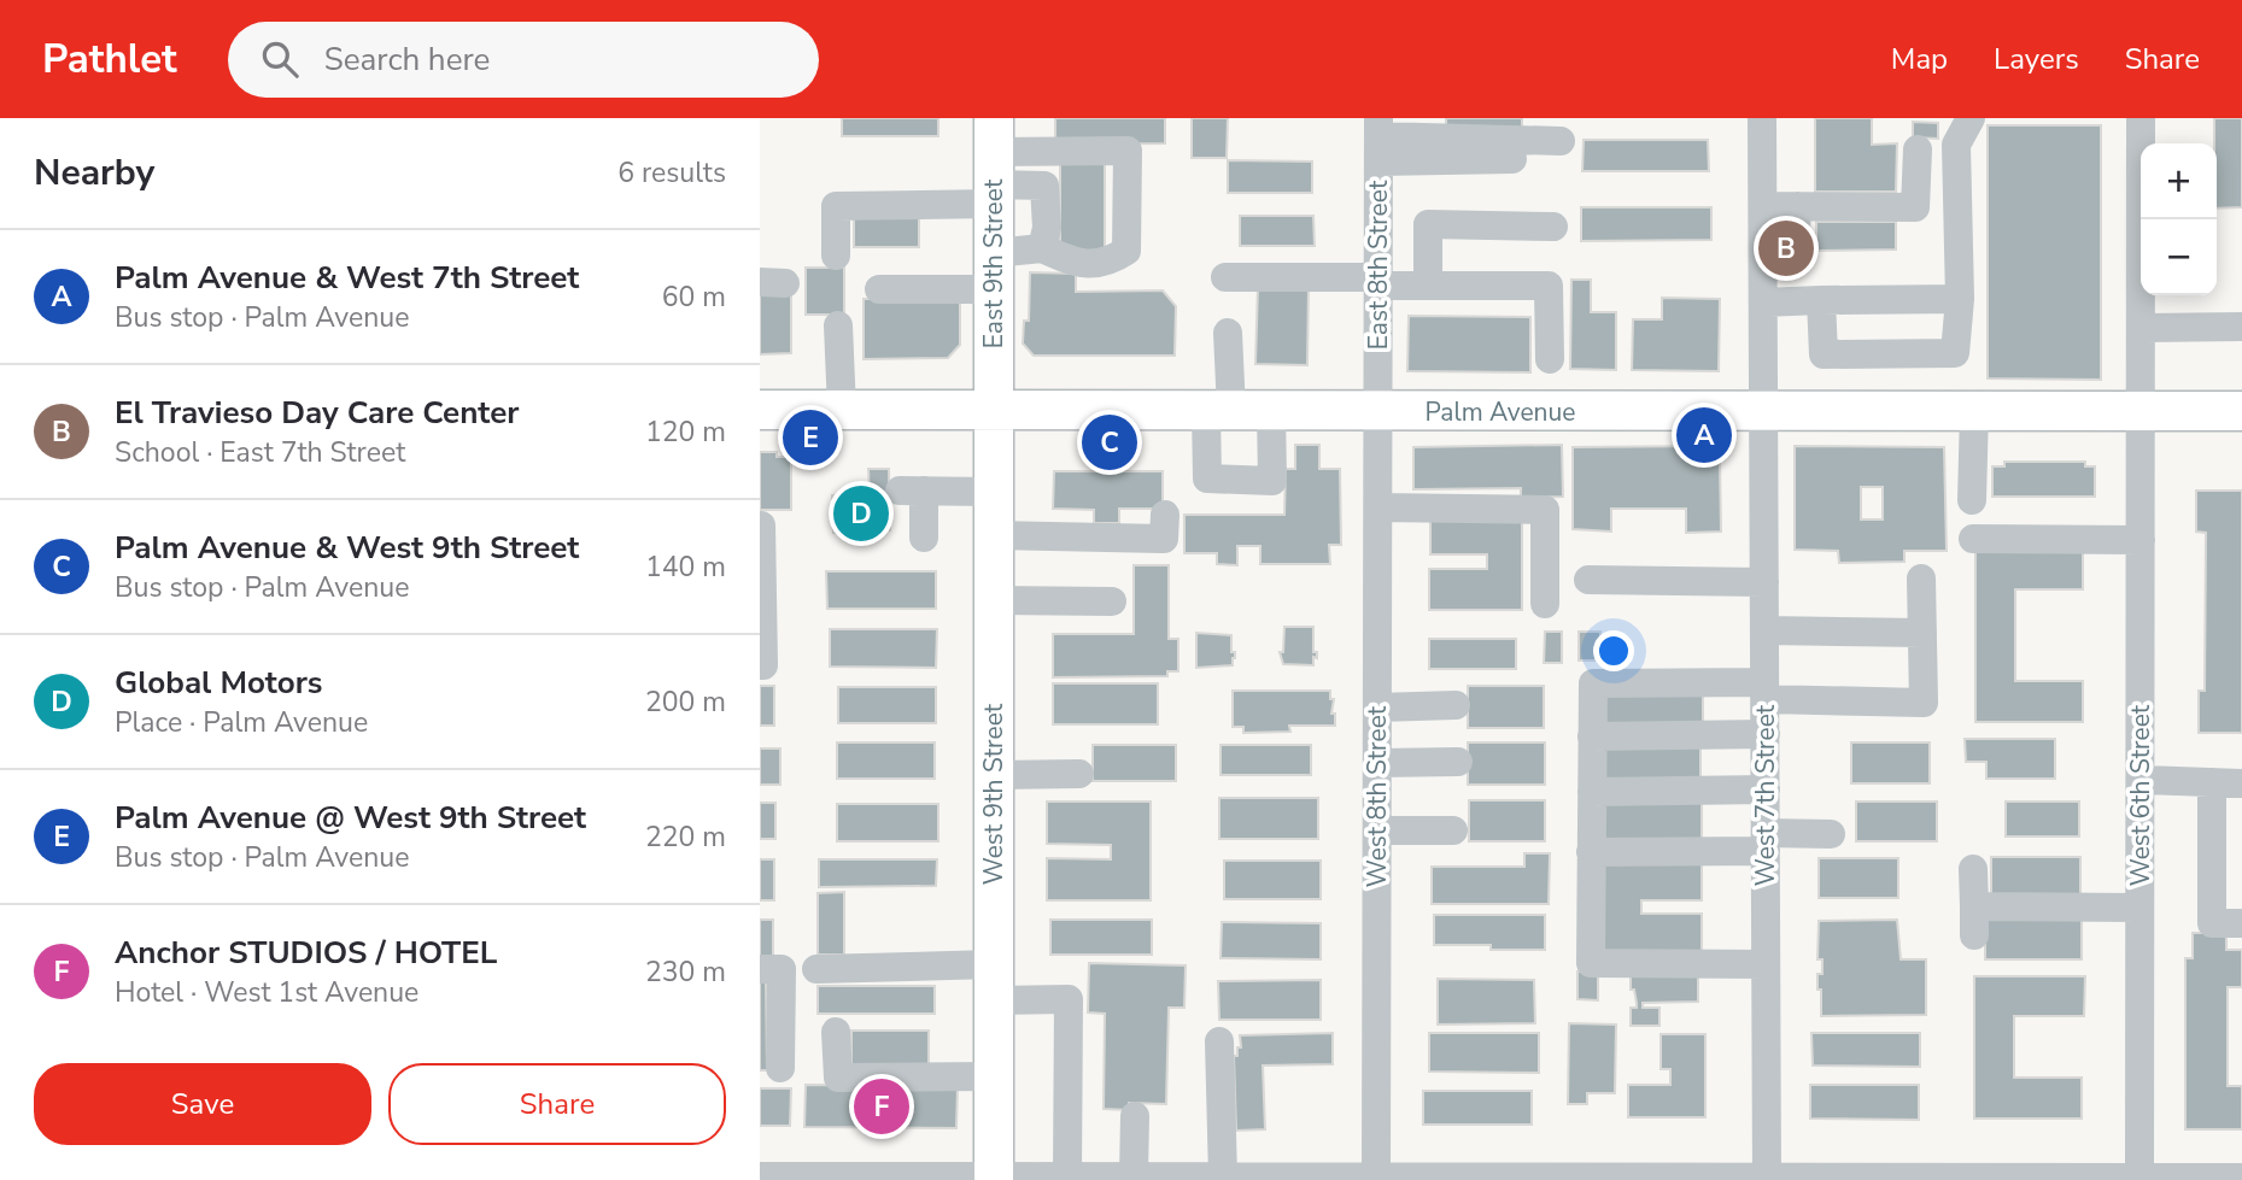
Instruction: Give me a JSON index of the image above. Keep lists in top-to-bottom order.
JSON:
{
  "streets": {
    "main road": ["East 9th Street", "Palm Avenue", "West 9th Street"],
    "street": [
      "East 8th Street",
      "West 7th Street",
      "West 6th Street",
      "West 8th Street"
    ]
  },
  "crossings": [
    ["East 9th Street", "Palm Avenue"],
    ["East 9th Street", "West 9th Street"],
    ["East 8th Street", "Palm Avenue"],
    ["East 8th Street", "West 8th Street"],
    ["Palm Avenue", "West 9th Street"],
    ["Palm Avenue", "West 7th Street"],
    ["Palm Avenue", "West 6th Street"],
    ["Palm Avenue", "West 8th Street"]
  ],
  "page": {
    "header": "Pathlet",
    "search": "Search here",
    "nav": ["Map", "Layers", "Share"],
    "heading": ["Nearby", "6 results"],
    "map_buttons": ["+", "−"],
    "pins": [
      "B",
      "A",
      "E",
      "C",
      "D",
      "F"
    ],
    "list": [
      {
        "mark": "A",
        "name": "Palm Avenue & West 7th Street",
        "note": "Bus stop · Palm Avenue",
        "value": "60 m"
      },
      {
        "mark": "B",
        "name": "El Travieso Day Care Center",
        "note": "School · East 7th Street",
        "value": "120 m"
      },
      {
        "mark": "C",
        "name": "Palm Avenue & West 9th Street",
        "note": "Bus stop · Palm Avenue",
        "value": "140 m"
      },
      {
        "mark": "D",
        "name": "Global Motors",
        "note": "Place · Palm Avenue",
        "value": "200 m"
      },
      {
        "mark": "E",
        "name": "Palm Avenue @ West 9th Street",
        "note": "Bus stop · Palm Avenue",
        "value": "220 m"
      },
      {
        "mark": "F",
        "name": "Anchor STUDIOS / HOTEL",
        "note": "Hotel · West 1st Avenue",
        "value": "230 m"
      }
    ],
    "buttons": ["Save", "Share"]
  }
}
